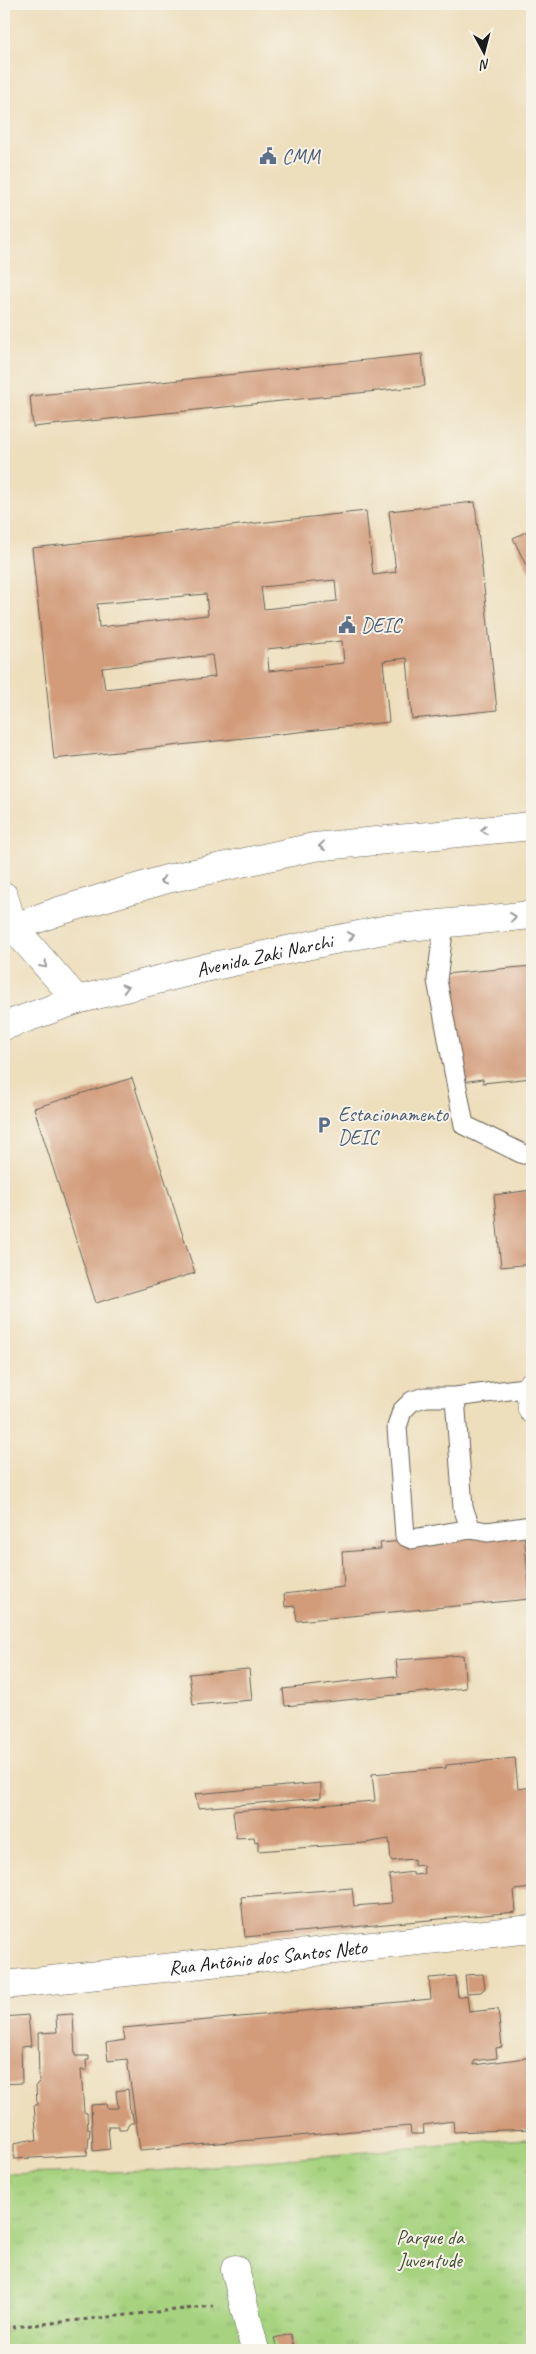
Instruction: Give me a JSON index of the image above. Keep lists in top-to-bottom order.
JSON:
{
  "streets": {
    "main road": ["Avenida Zaki Narchi", "Rua Antônio dos Santos Neto"]
  },
  "parks": ["Parque da Juventude"],
  "places": {
    "public building": ["CMM", "DEIC"],
    "parking": ["Estacionamento DEIC"]
  },
  "north": "bottom"
}
